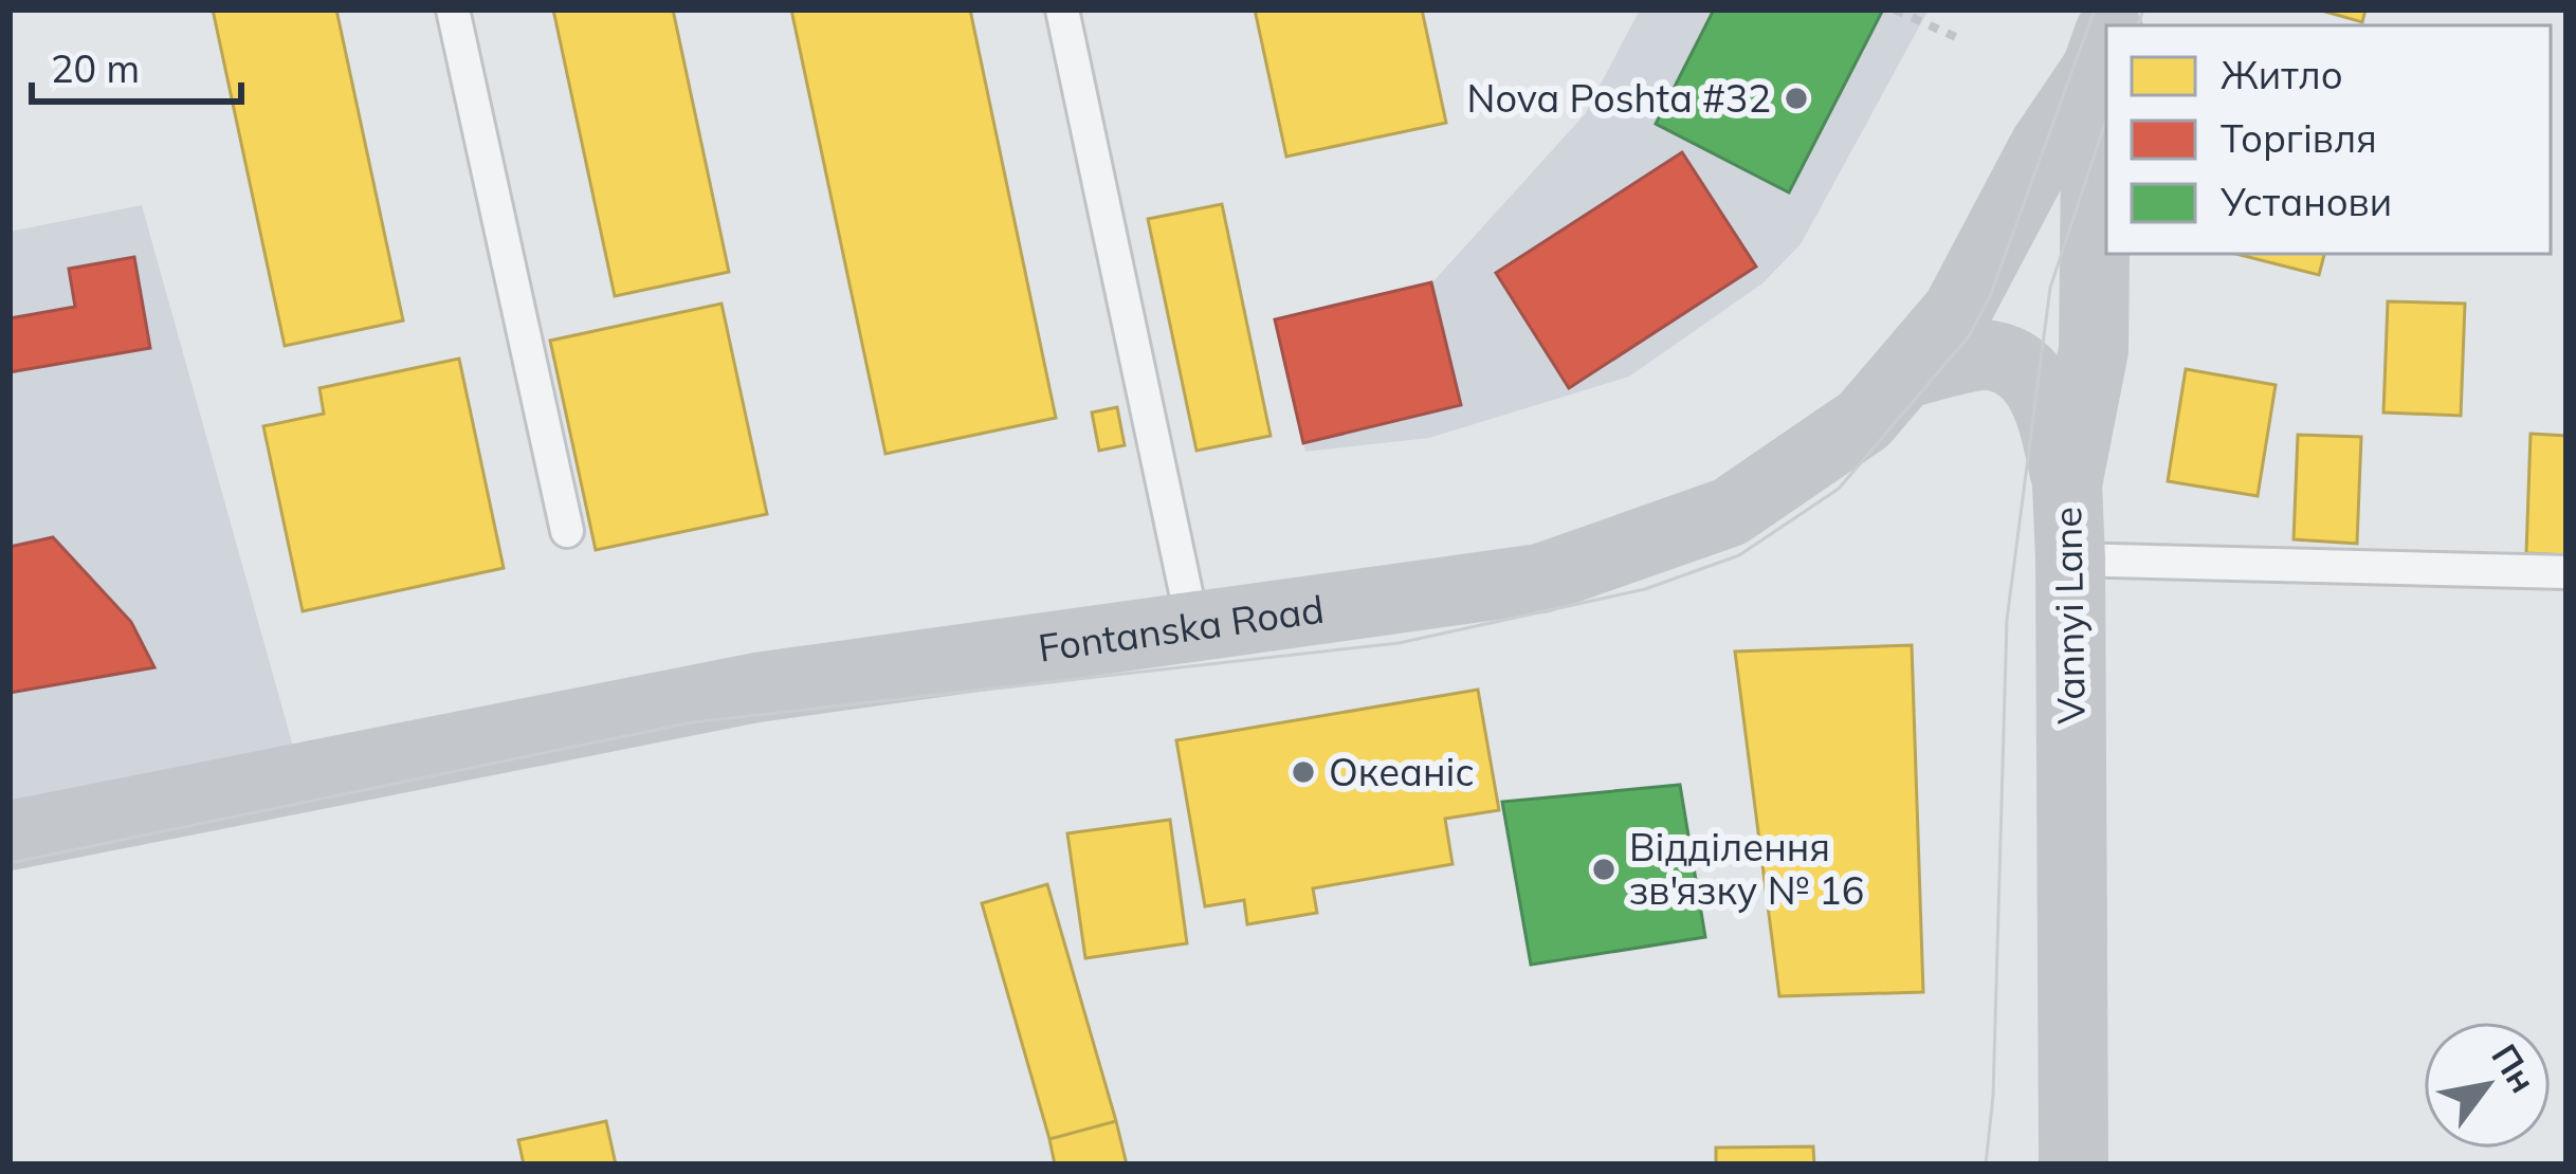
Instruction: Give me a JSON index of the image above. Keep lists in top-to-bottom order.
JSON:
{
  "streets": {
    "main road": ["Vannyi Lane", "Fontanska Road"]
  },
  "places": ["Nova Poshta #32", "Океаніс", "Відділення зв'язку № 16"],
  "legend": ["Житло", "Торгівля", "Установи"],
  "scale_bar": "20 m",
  "north": "top right"
}
